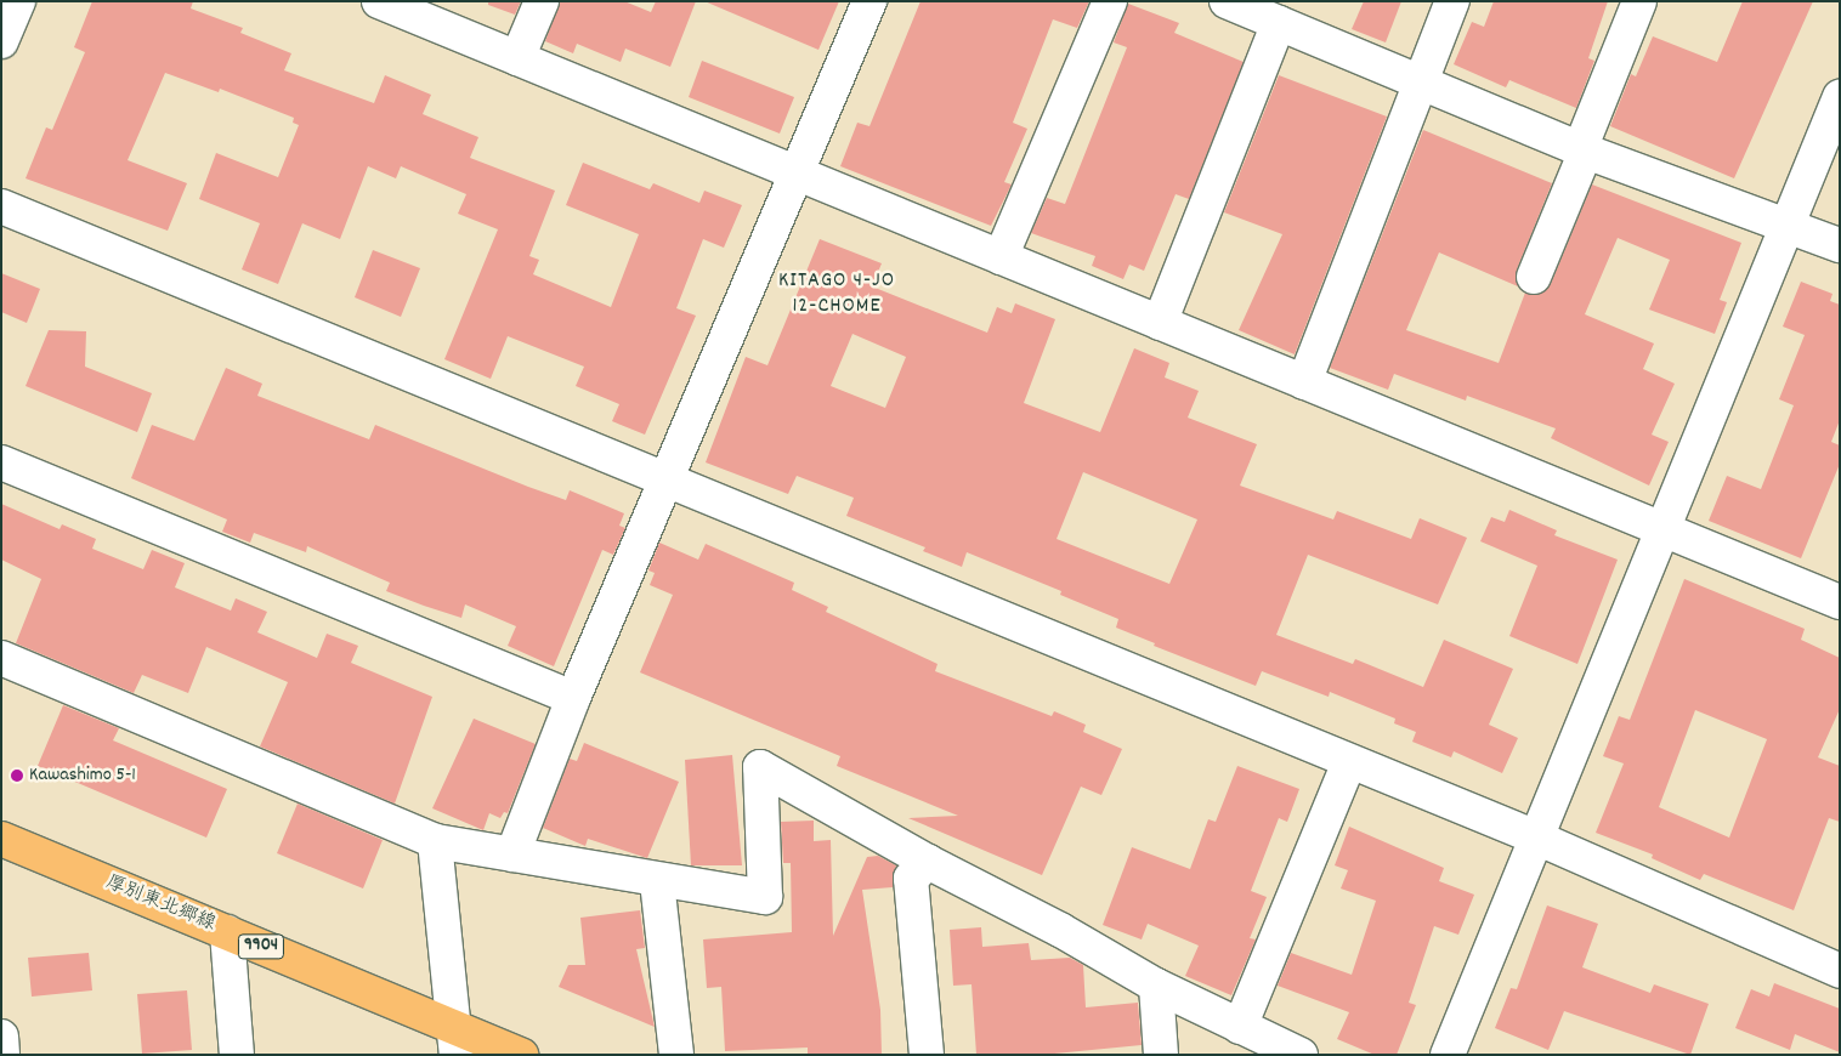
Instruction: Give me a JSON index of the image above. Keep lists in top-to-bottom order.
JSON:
{
  "streets": {
    "main road": ["厚別東北郷線", "9904"]
  },
  "districts": ["KITAGO 4-JO 12-CHOME"],
  "places": ["Kawashimo 5-1"]
}
